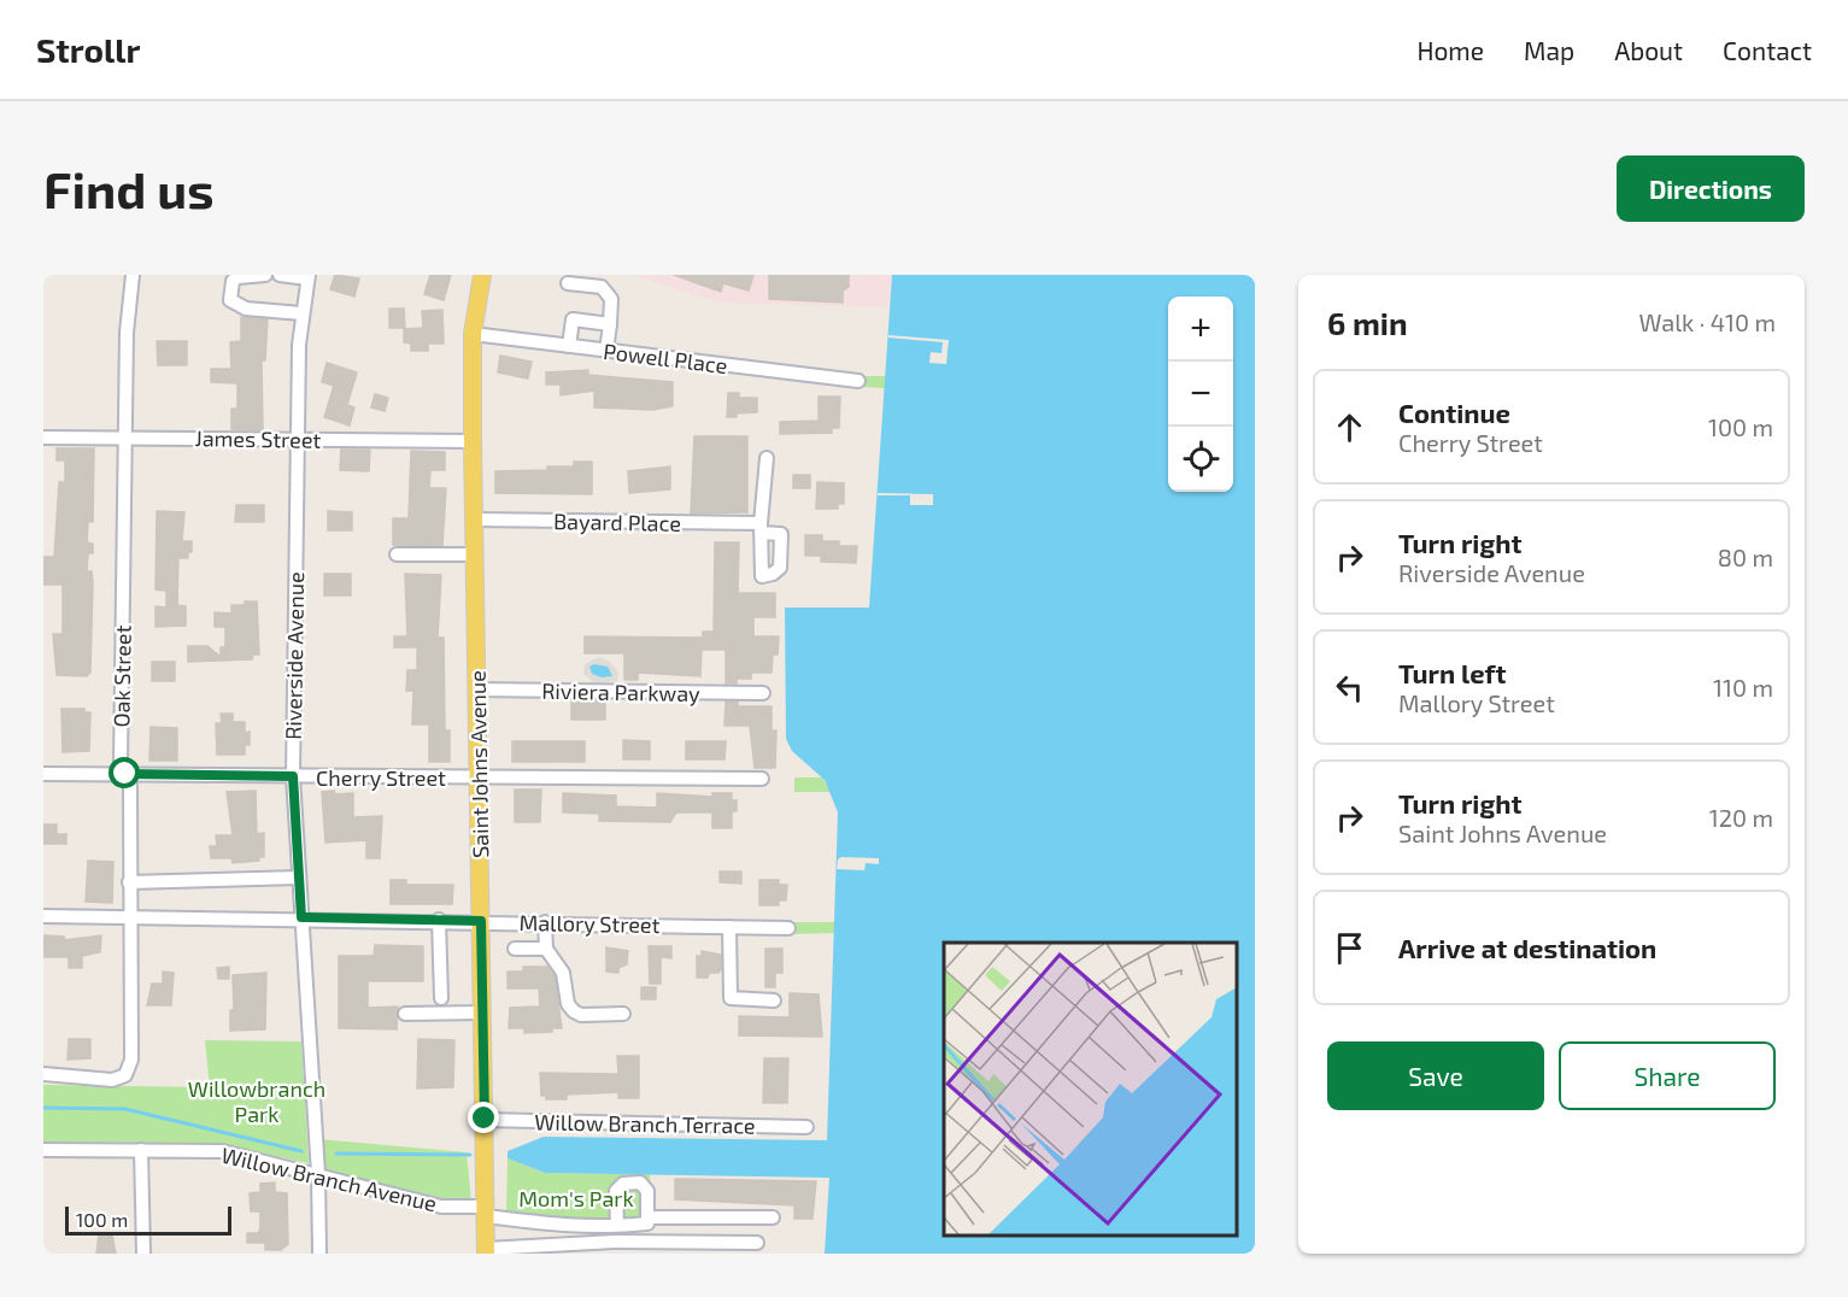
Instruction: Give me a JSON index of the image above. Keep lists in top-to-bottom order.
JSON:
{
  "streets": {
    "main road": ["Saint Johns Avenue"],
    "street": [
      "Powell Place",
      "James Street",
      "Bayard Place",
      "Riverside Avenue",
      "Oak Street",
      "Riviera Parkway",
      "Cherry Street",
      "Mallory Street",
      "Willow Branch Terrace",
      "Willow Branch Avenue"
    ]
  },
  "crossings": [
    ["Powell Place", "Saint Johns Avenue"],
    ["James Street", "Riverside Avenue"],
    ["James Street", "Oak Street"],
    ["James Street", "Saint Johns Avenue"],
    ["Bayard Place", "Saint Johns Avenue"],
    ["Riverside Avenue", "Cherry Street"],
    ["Riverside Avenue", "Mallory Street"],
    ["Riverside Avenue", "Willow Branch Avenue"],
    ["Oak Street", "Cherry Street"],
    ["Oak Street", "Mallory Street"],
    ["Riviera Parkway", "Saint Johns Avenue"],
    ["Saint Johns Avenue", "Cherry Street"],
    ["Saint Johns Avenue", "Mallory Street"],
    ["Saint Johns Avenue", "Willow Branch Terrace"],
    ["Saint Johns Avenue", "Willow Branch Avenue"]
  ],
  "parks": ["Willowbranch Park", "Mom's Park"],
  "scale_bar": "100 m",
  "page": {
    "header": "Strollr",
    "nav": [
      "Home",
      "Map",
      "About",
      "Contact"
    ],
    "buttons": [
      "Directions",
      ["Save", "Share"]
    ],
    "title": "Find us",
    "heading": ["6 min", "Walk · 410 m"],
    "map_buttons": ["+", "−"],
    "list": [
      ["Continue", "Cherry Street", "100 m"],
      ["Turn right", "Riverside Avenue", "80 m"],
      ["Turn left", "Mallory Street", "110 m"],
      ["Turn right", "Saint Johns Avenue", "120 m"],
      "Arrive at destination"
    ],
    "scale": "100 m"
  }
}
